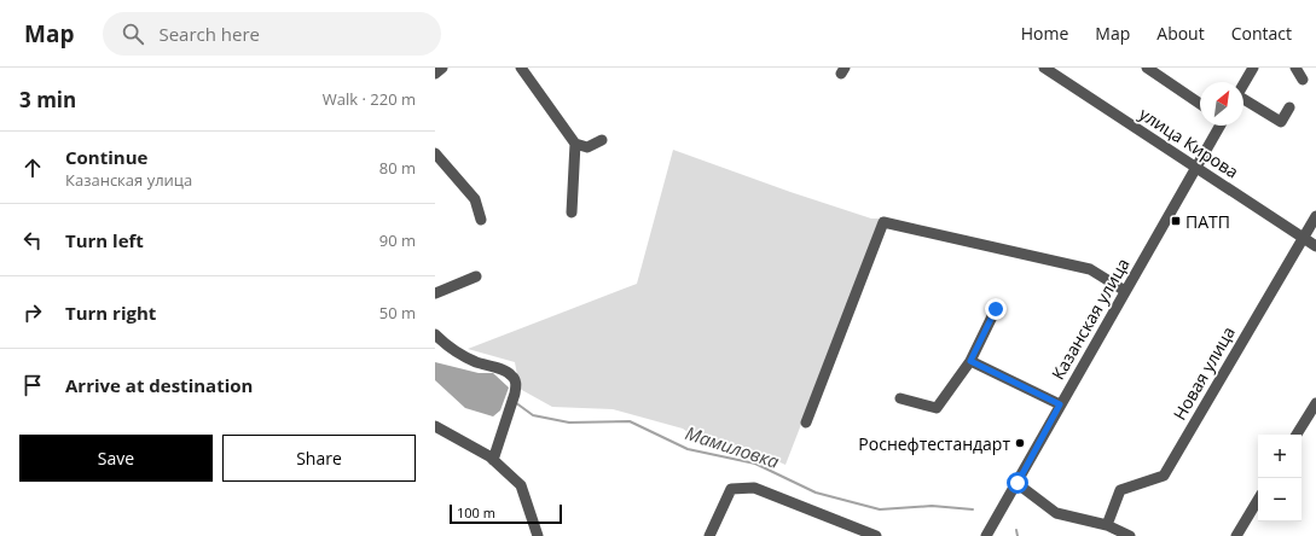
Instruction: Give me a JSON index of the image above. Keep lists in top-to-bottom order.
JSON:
{
  "streets": {
    "street": ["улица Кирова", "Казанская улица", "Новая улица"]
  },
  "crossings": [
    ["улица Кирова", "Казанская улица"],
    ["улица Кирова", "Новая улица"]
  ],
  "water": ["Мамиловка"],
  "places": {
    "transit": ["ПАТП"],
    "other": ["Роснефтестандарт"]
  },
  "scale_bar": "100 m",
  "north": "top right",
  "page": {
    "header": "Map",
    "search": "Search here",
    "nav": [
      "Home",
      "Map",
      "About",
      "Contact"
    ],
    "heading": ["3 min", "Walk · 220 m"],
    "list": [
      ["Continue", "Казанская улица", "80 m"],
      ["Turn left", "90 m"],
      ["Turn right", "50 m"],
      "Arrive at destination"
    ],
    "buttons": ["Save", "Share"],
    "map_buttons": ["+", "−"],
    "scale": "100 m"
  }
}
